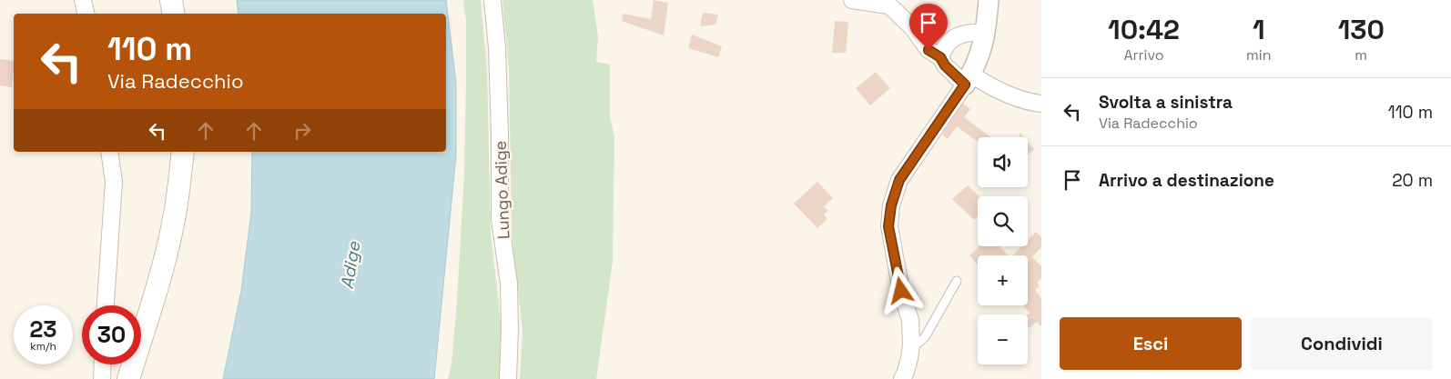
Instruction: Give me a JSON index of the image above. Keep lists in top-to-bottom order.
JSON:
{
  "streets": {
    "street": ["Lungo Adige"]
  },
  "water": ["Adige"],
  "page": {
    "eta": [
      "10:42",
      "Arrivo",
      "1",
      "min",
      "130",
      "m"
    ],
    "turn": ["110 m", "Via Radecchio"],
    "list": [
      {
        "name": "Svolta a sinistra",
        "note": "Via Radecchio",
        "value": "110 m"
      },
      {
        "name": "Arrivo a destinazione",
        "value": "20 m"
      }
    ],
    "map_buttons": ["+", "−"],
    "speed": "23 km/h",
    "limit": "30",
    "buttons": ["Esci", "Condividi"]
  }
}
